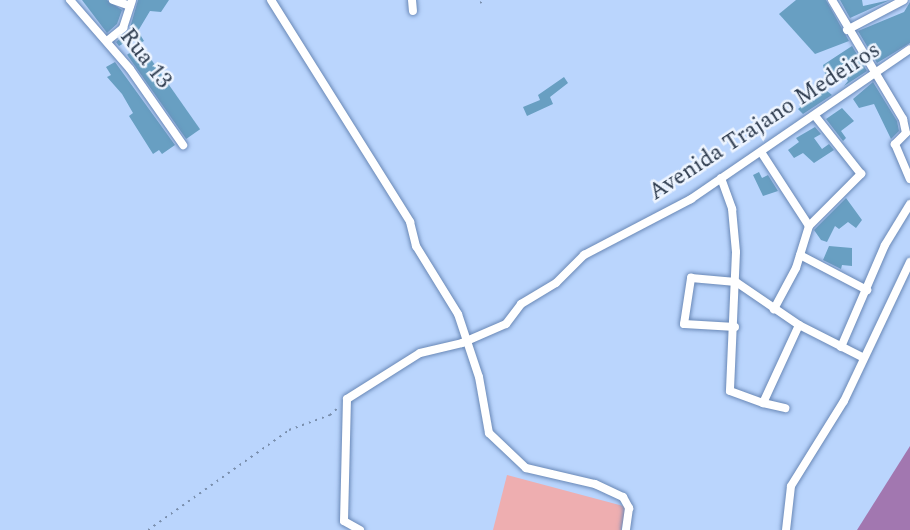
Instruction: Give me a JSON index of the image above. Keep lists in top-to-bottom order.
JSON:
{
  "streets": {
    "street": ["Rua 13", "Avenida Trajano Medeiros"]
  }
}
